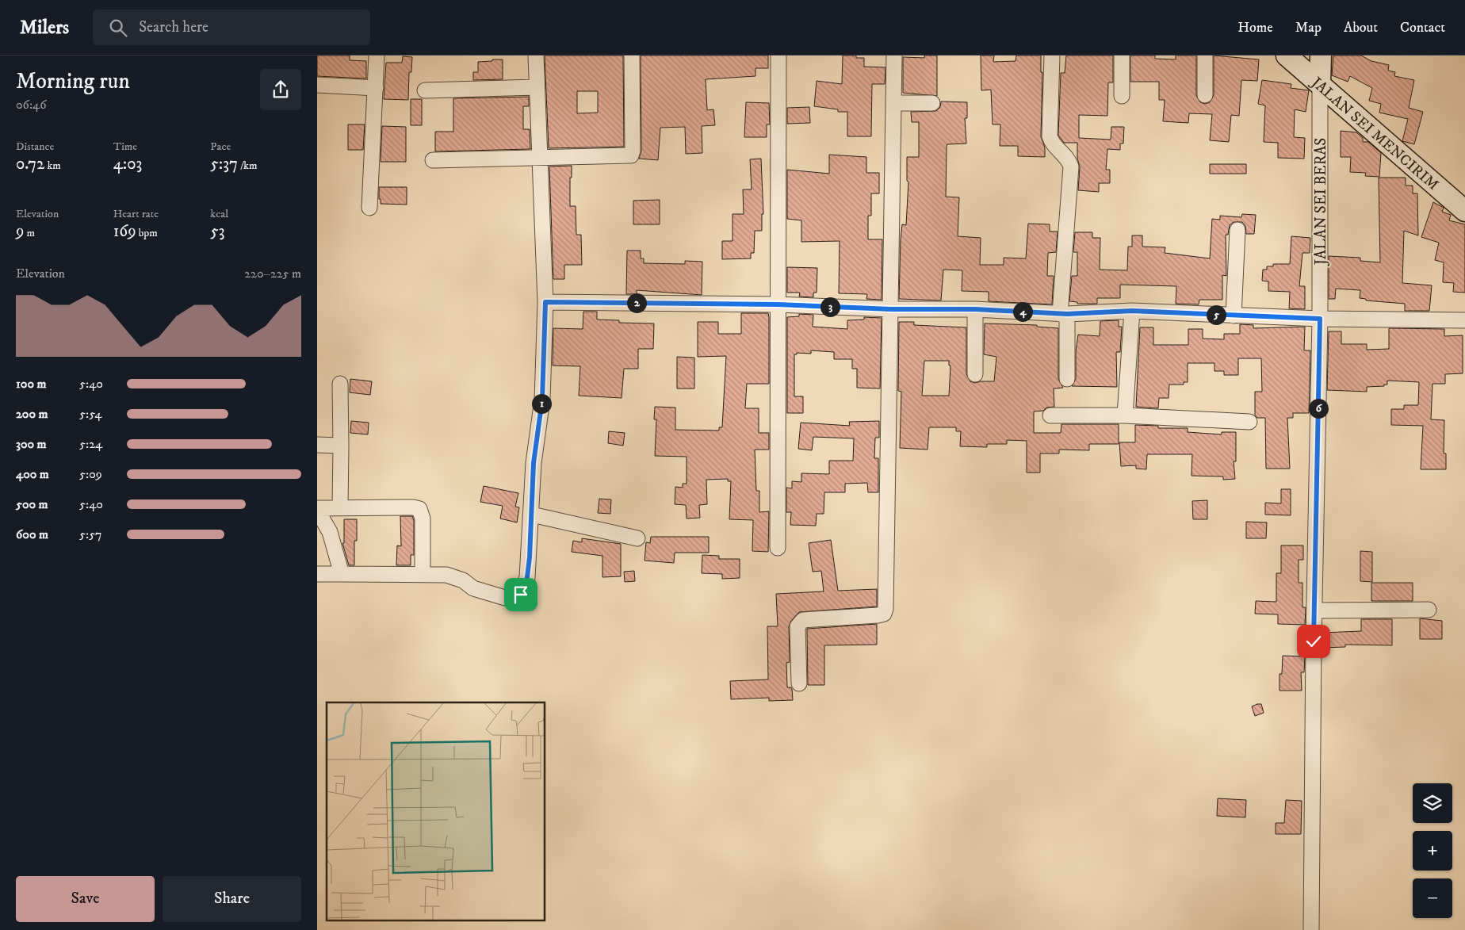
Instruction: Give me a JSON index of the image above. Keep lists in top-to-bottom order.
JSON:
{
  "streets": {
    "street": ["JALAN SEI MENCIRIM", "JALAN SEI BERAS"]
  },
  "crossings": [
    ["JALAN SEI MENCIRIM", "JALAN SEI BERAS"]
  ],
  "page": {
    "header": "Milers",
    "search": "Search here",
    "nav": [
      "Home",
      "Map",
      "About",
      "Contact"
    ],
    "heading": ["Morning run", "06:46"],
    "stats": [
      ["Distance", "0.72 km"],
      ["Time", "4:03"],
      ["Pace", "5:37 /km"],
      ["Elevation", "9 m"],
      ["Heart rate", "169 bpm"],
      ["kcal", "53"]
    ],
    "chart": ["Elevation", "220–225 m"],
    "pins": [
      "2",
      "3",
      "4",
      "5",
      "1",
      "6"
    ],
    "list": [
      {
        "name": "100 m",
        "note": "5:40"
      },
      {
        "name": "200 m",
        "note": "5:54"
      },
      {
        "name": "300 m",
        "note": "5:24"
      },
      {
        "name": "400 m",
        "note": "5:09"
      },
      {
        "name": "500 m",
        "note": "5:40"
      },
      {
        "name": "600 m",
        "note": "5:57"
      }
    ],
    "map_buttons": ["+", "−"],
    "buttons": ["Save", "Share"]
  }
}
